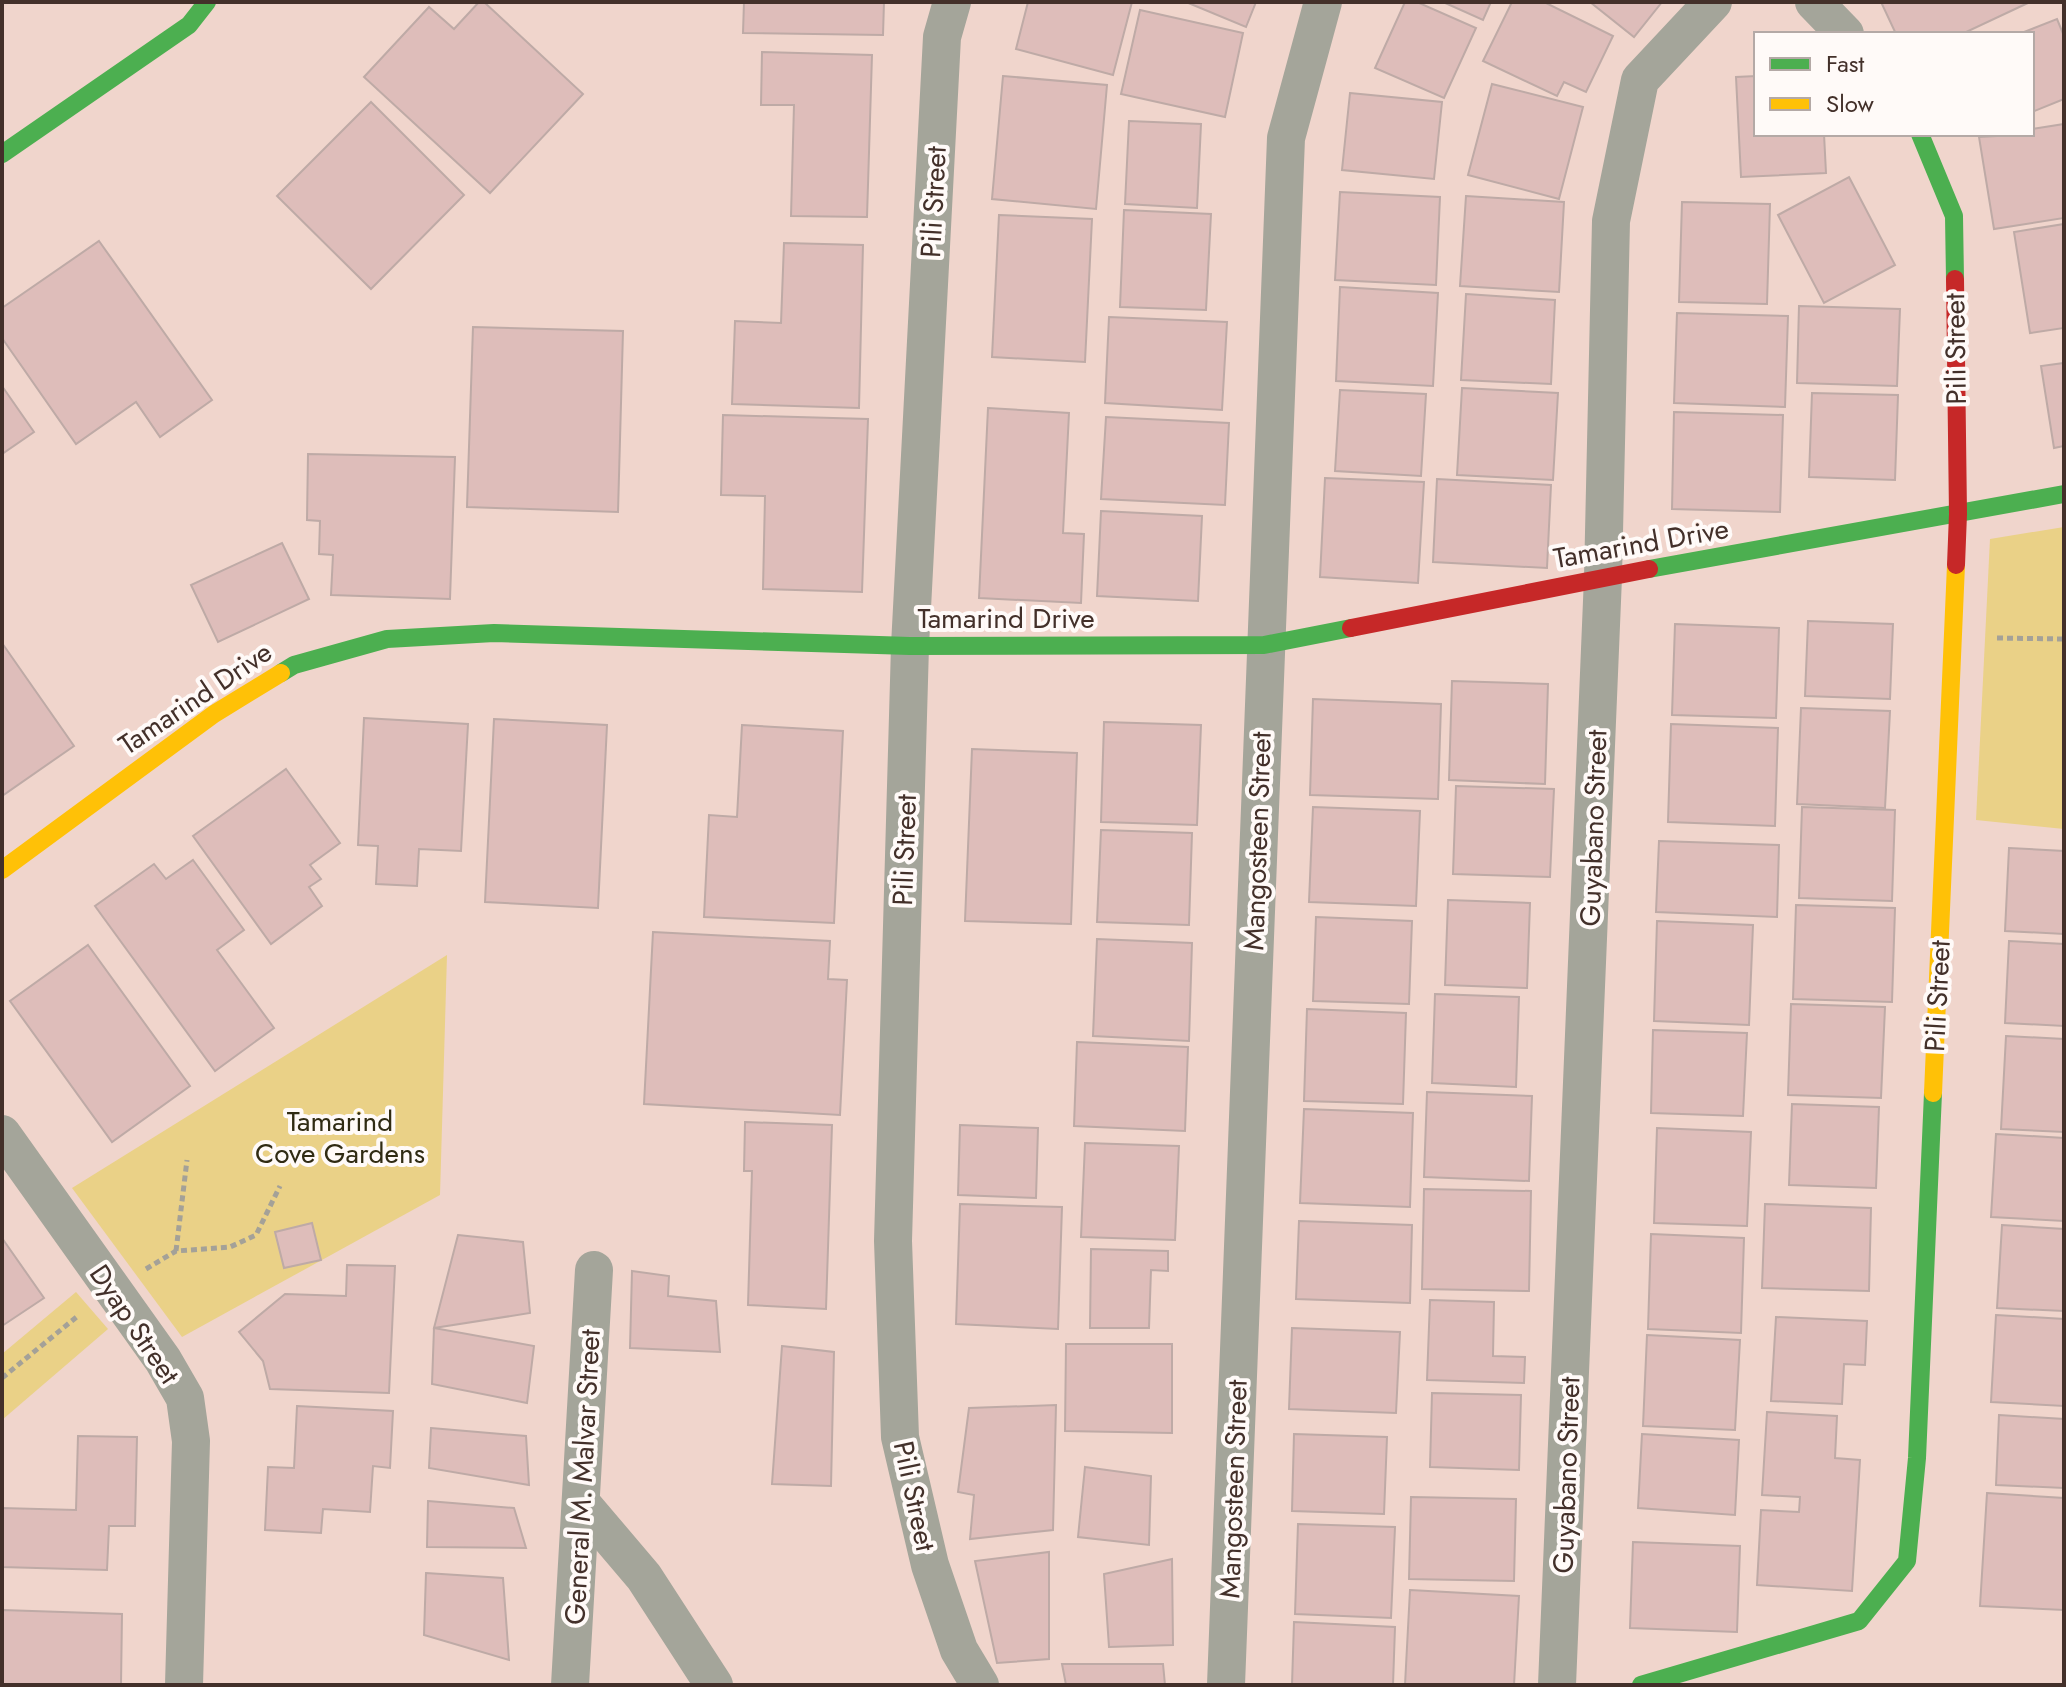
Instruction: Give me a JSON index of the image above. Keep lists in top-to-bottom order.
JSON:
{
  "streets": {
    "street": [
      "Pili Street",
      "Tamarind Drive",
      "Guyabano Street",
      "Mangosteen Street",
      "Dyap Street",
      "General M. Malvar Street"
    ]
  },
  "crossings": [
    ["Pili Street", "Tamarind Drive"],
    ["Tamarind Drive", "Guyabano Street"],
    ["Tamarind Drive", "Mangosteen Street"]
  ],
  "parks": ["Tamarind Cove Gardens"],
  "legend": ["Fast", "Slow"]
}
